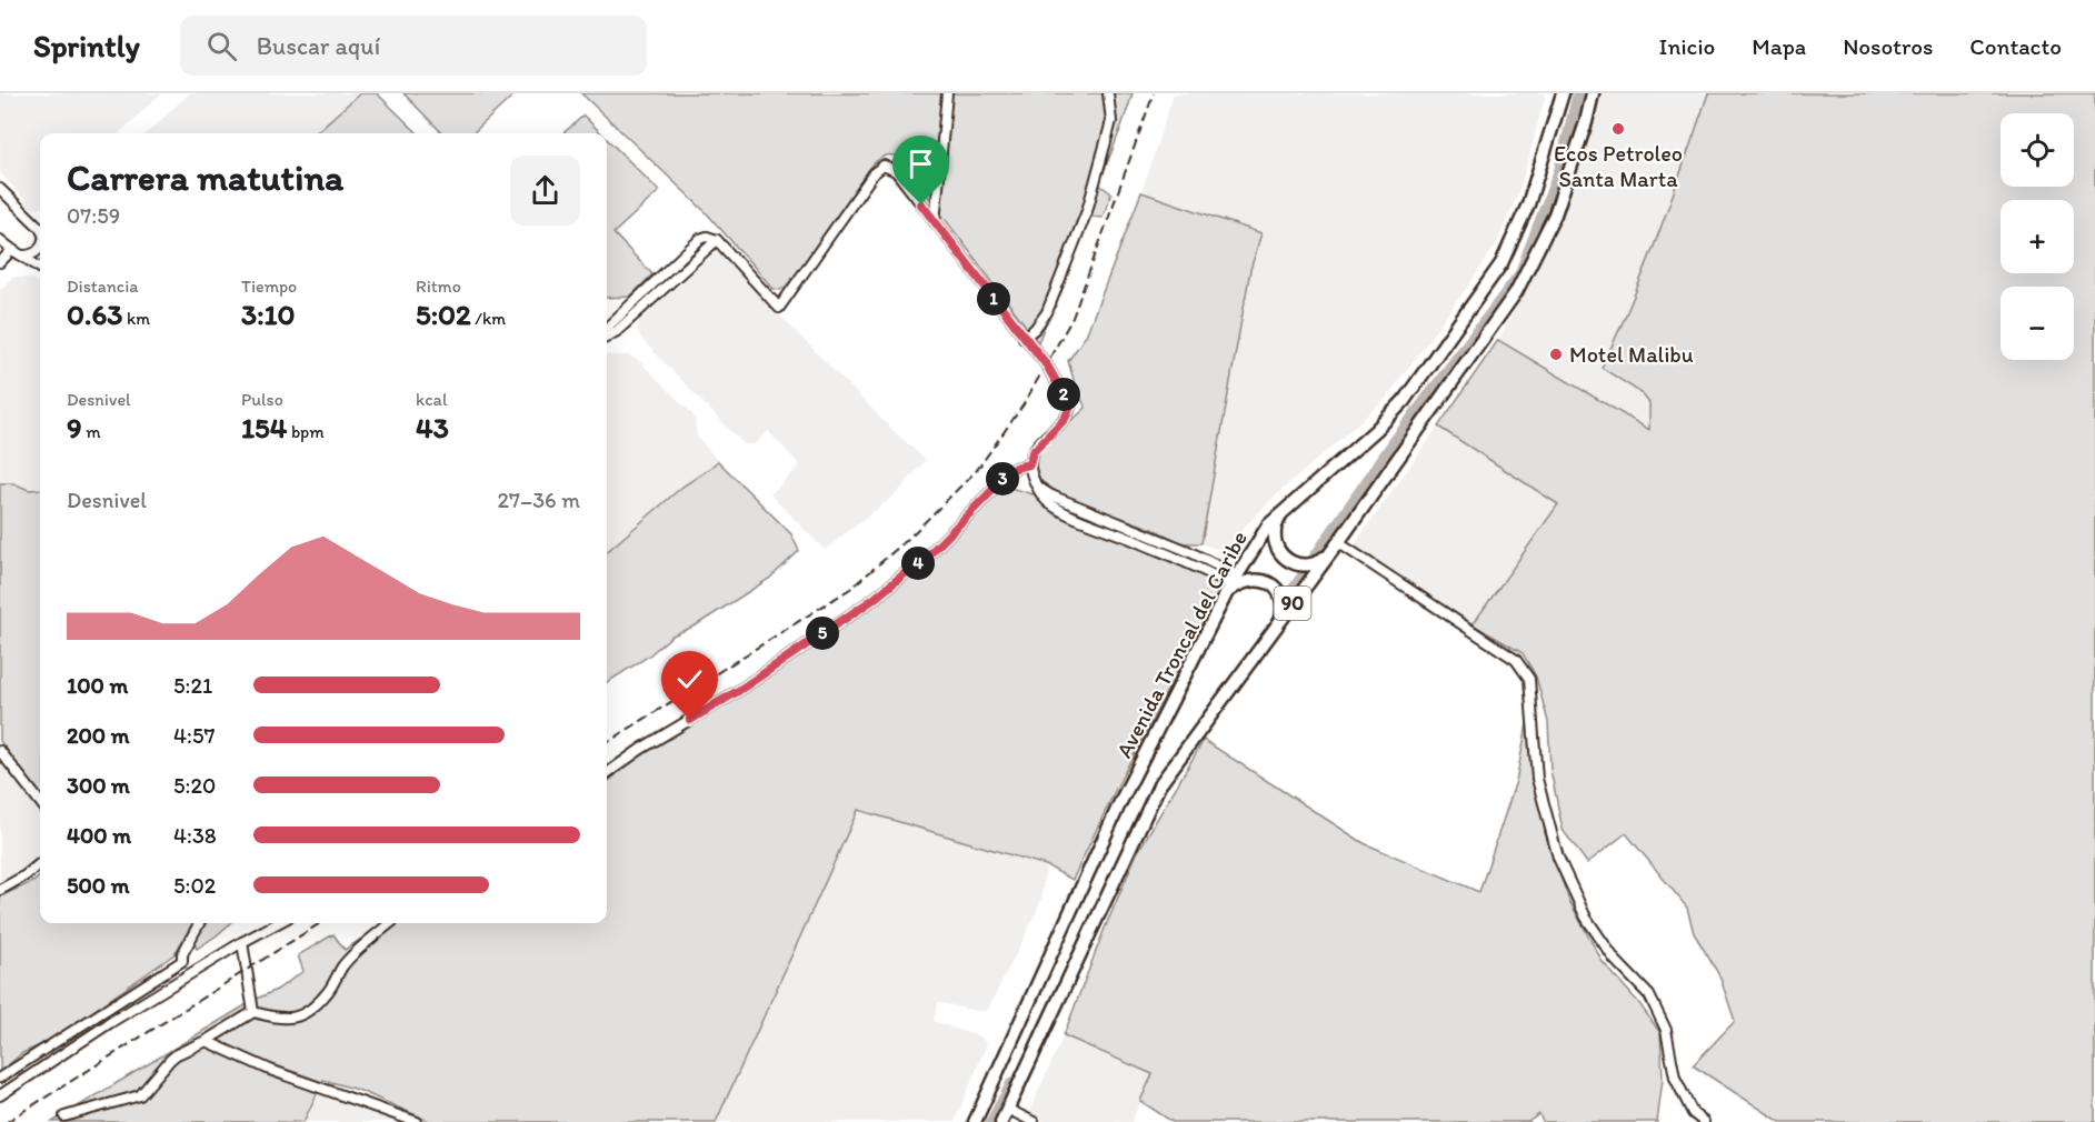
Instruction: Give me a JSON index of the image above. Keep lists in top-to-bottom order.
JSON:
{
  "streets": {
    "highway": ["90", "Avenida Troncal del Caribe"]
  },
  "places": ["Ecos Petroleo Santa Marta", "Motel Malibu"],
  "page": {
    "header": "Sprintly",
    "search": "Buscar aquí",
    "nav": [
      "Inicio",
      "Mapa",
      "Nosotros",
      "Contacto"
    ],
    "map_buttons": ["+", "−"],
    "heading": ["Carrera matutina", "07:59"],
    "stats": [
      ["Distancia", "0.63 km"],
      ["Tiempo", "3:10"],
      ["Ritmo", "5:02 /km"],
      ["Desnivel", "9 m"],
      ["Pulso", "154 bpm"],
      ["kcal", "43"]
    ],
    "pins": [
      "1",
      "2",
      "3",
      "4",
      "5"
    ],
    "chart": ["Desnivel", "27–36 m"],
    "list": [
      {
        "name": "100 m",
        "note": "5:21"
      },
      {
        "name": "200 m",
        "note": "4:57"
      },
      {
        "name": "300 m",
        "note": "5:20"
      },
      {
        "name": "400 m",
        "note": "4:38"
      },
      {
        "name": "500 m",
        "note": "5:02"
      }
    ]
  }
}
